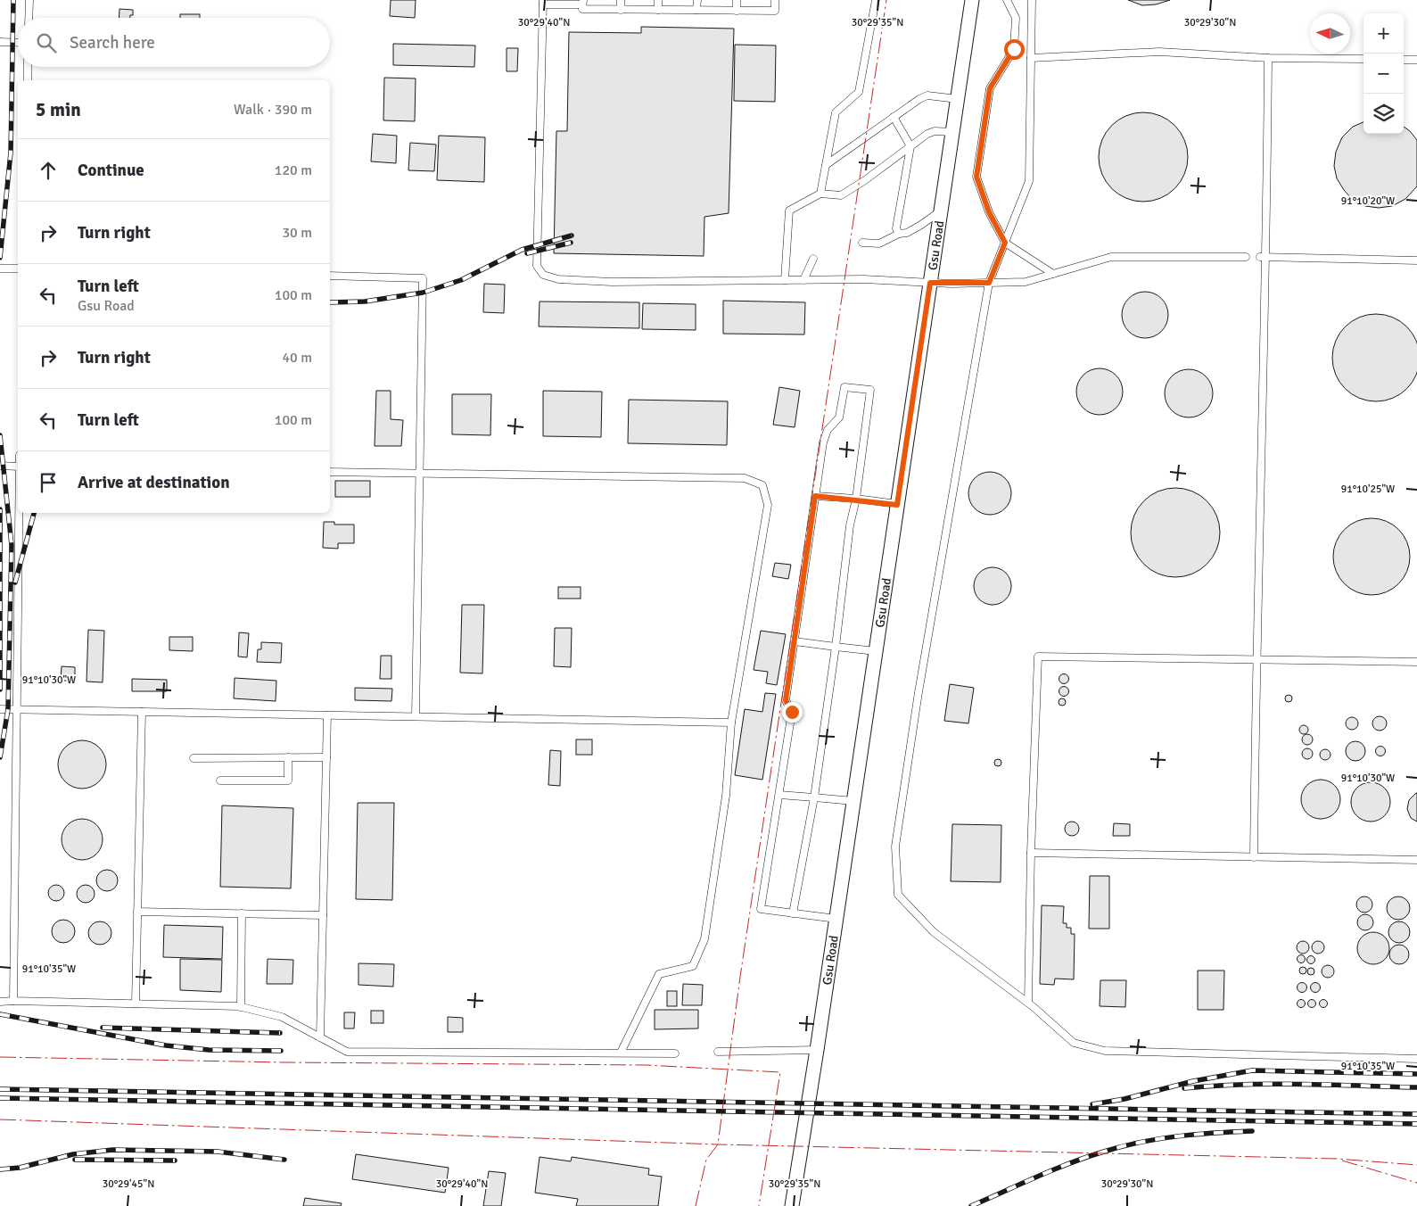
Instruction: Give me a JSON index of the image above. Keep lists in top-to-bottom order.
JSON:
{
  "streets": {
    "street": ["Gsu Road"]
  },
  "north": "left",
  "page": {
    "map_buttons": ["+", "−"],
    "search": "Search here",
    "heading": ["5 min", "Walk · 390 m"],
    "list": [
      ["Continue", "120 m"],
      ["Turn right", "30 m"],
      ["Turn left", "Gsu Road", "100 m"],
      ["Turn right", "40 m"],
      ["Turn left", "100 m"],
      "Arrive at destination"
    ]
  },
  "coordinates": [
    "30°29'40\"N",
    "30°29'35\"N",
    "30°29'30\"N",
    "91°10'20\"W",
    "91°10'25\"W",
    "91°10'30\"W",
    "91°10'35\"W",
    "30°29'45\"N"
  ]
}
